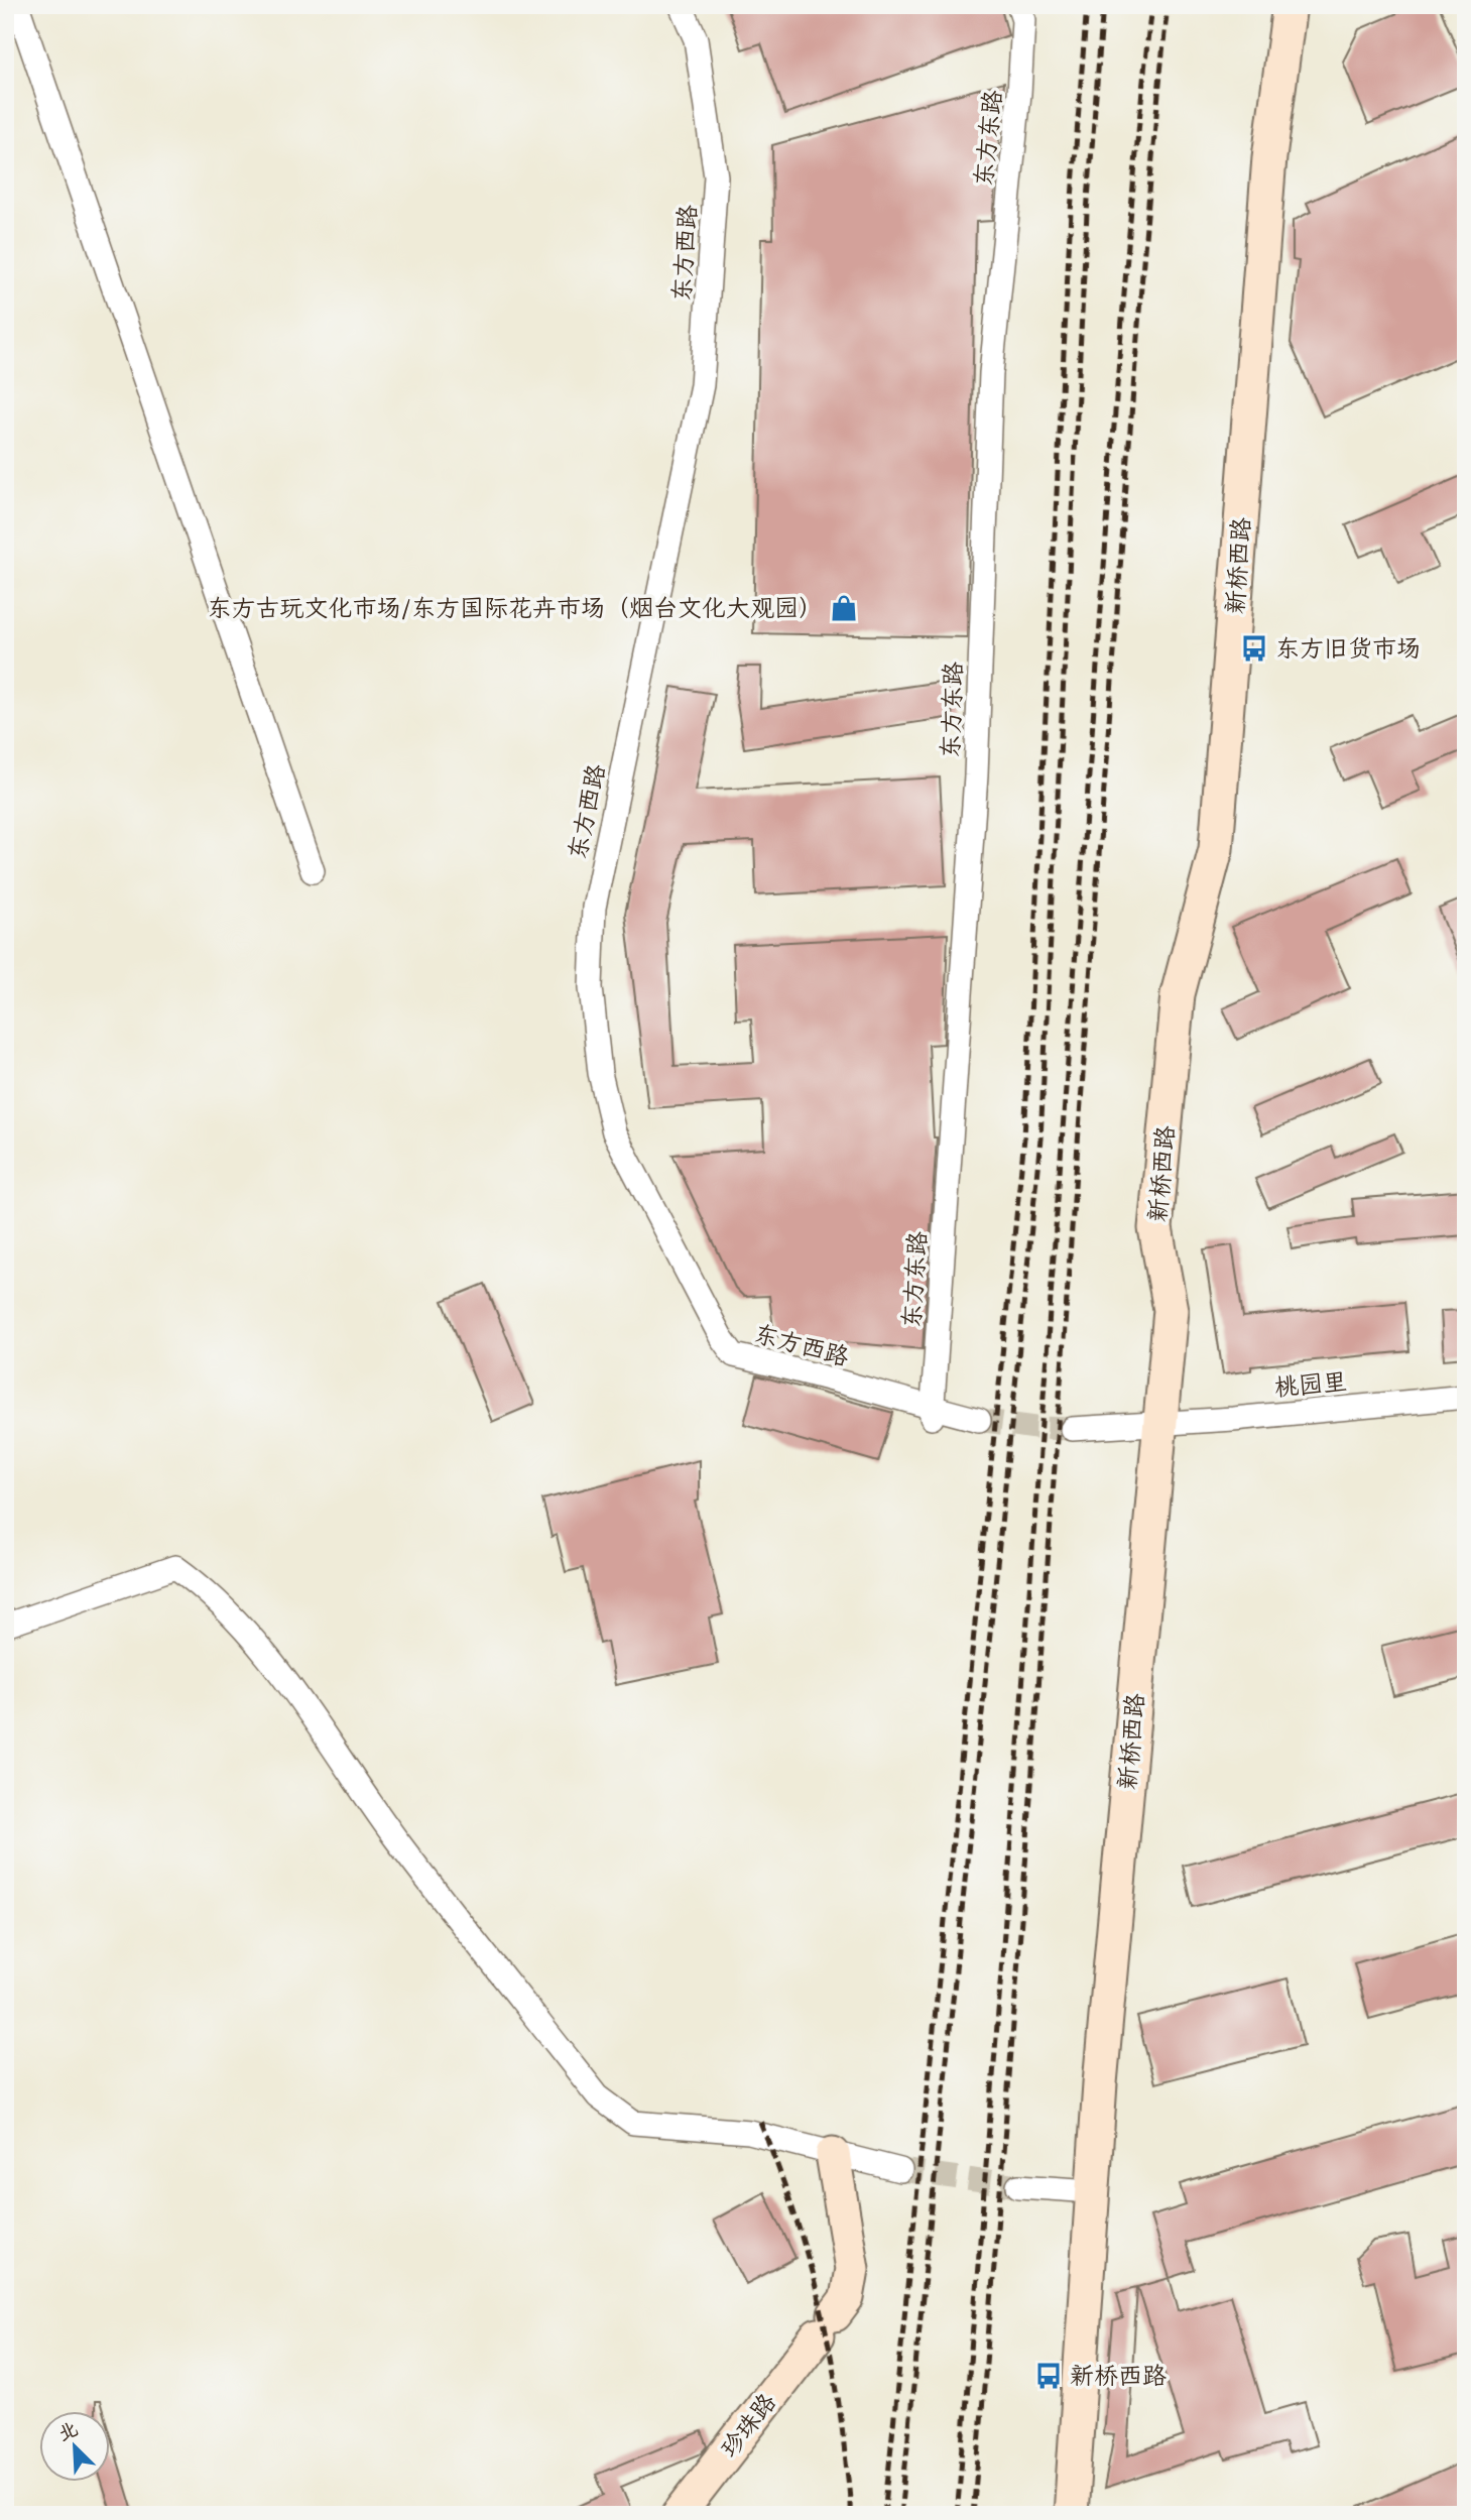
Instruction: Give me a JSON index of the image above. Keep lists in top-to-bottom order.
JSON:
{
  "streets": {
    "street": [
      "东方东路",
      "东方西路",
      "新桥西路",
      "桃园里",
      "珍珠路"
    ]
  },
  "crossings": [
    ["东方东路", "东方西路"],
    ["新桥西路", "桃园里"]
  ],
  "places": {
    "shop": ["东方古玩文化市场/东方国际花卉市场（烟台文化大观园）"],
    "bus stop": ["东方旧货市场", "新桥西路"]
  },
  "north": "top left"
}
